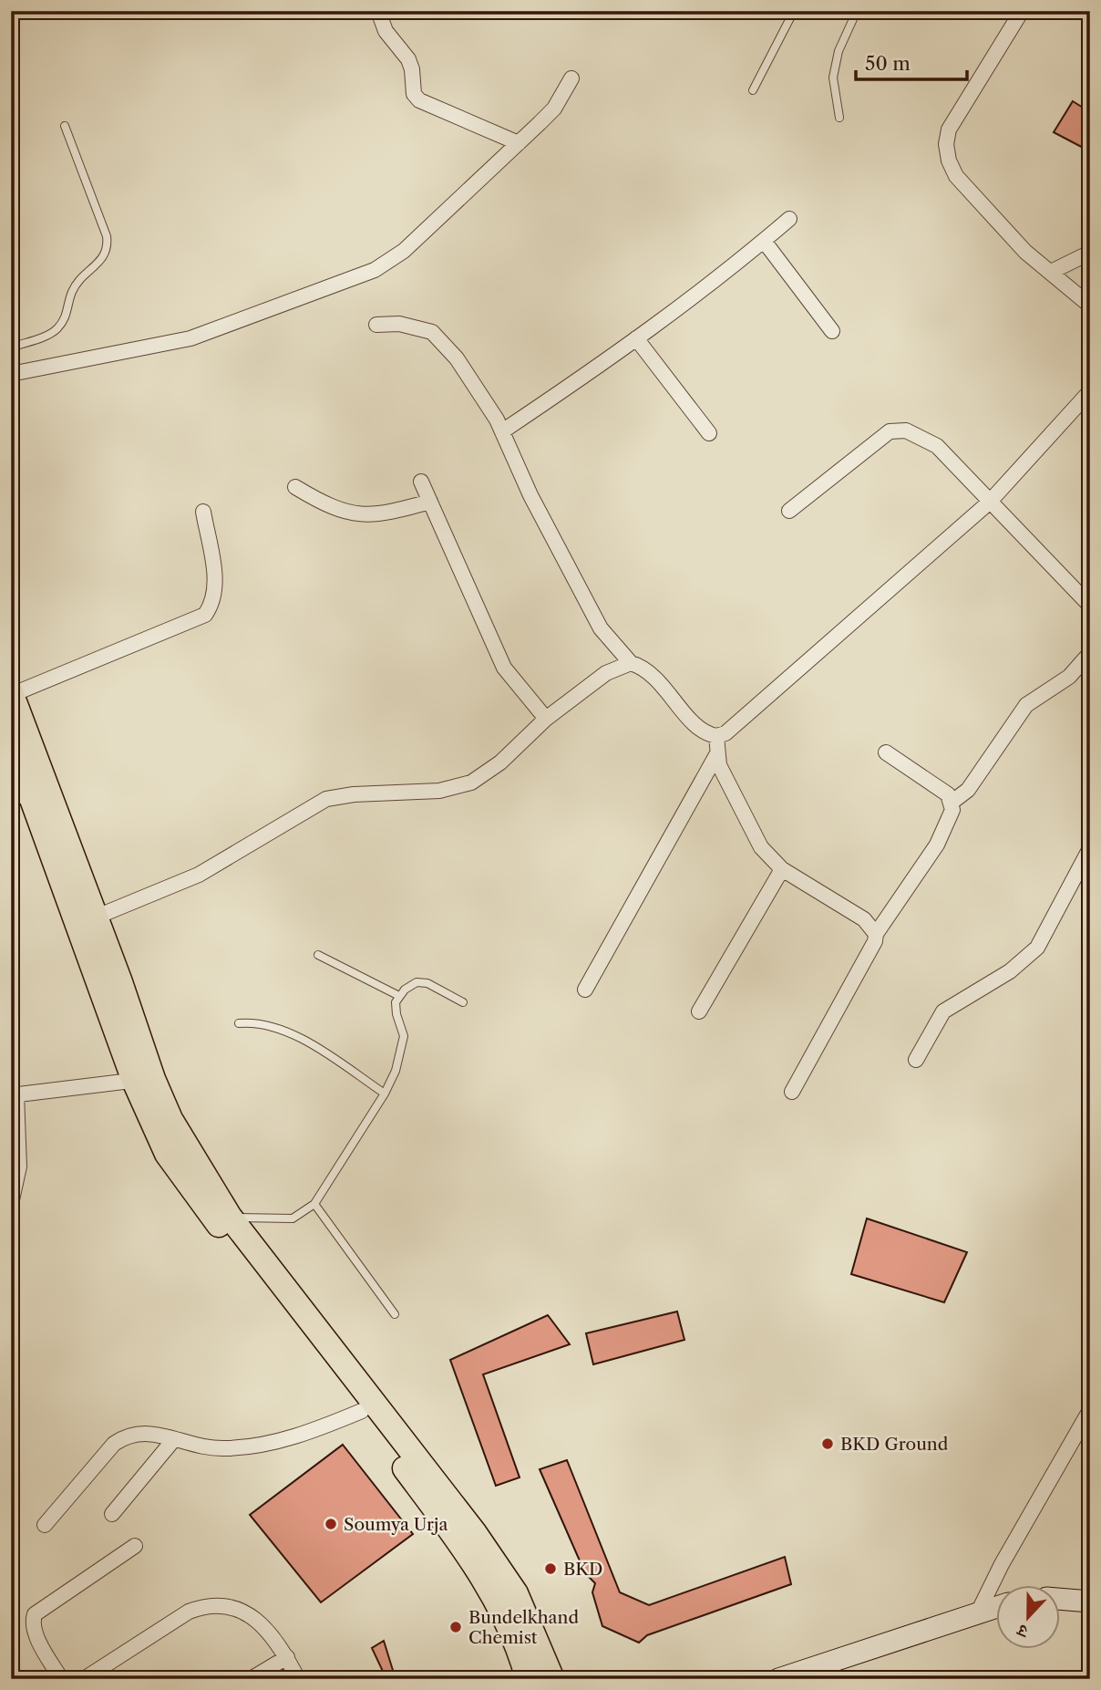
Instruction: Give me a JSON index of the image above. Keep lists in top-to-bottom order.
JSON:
{
  "places": [
    "BKD Ground",
    "Soumya Urja",
    "BKD",
    "Bundelkhand Chemist"
  ],
  "scale_bar": "50 m",
  "north": "bottom"
}
